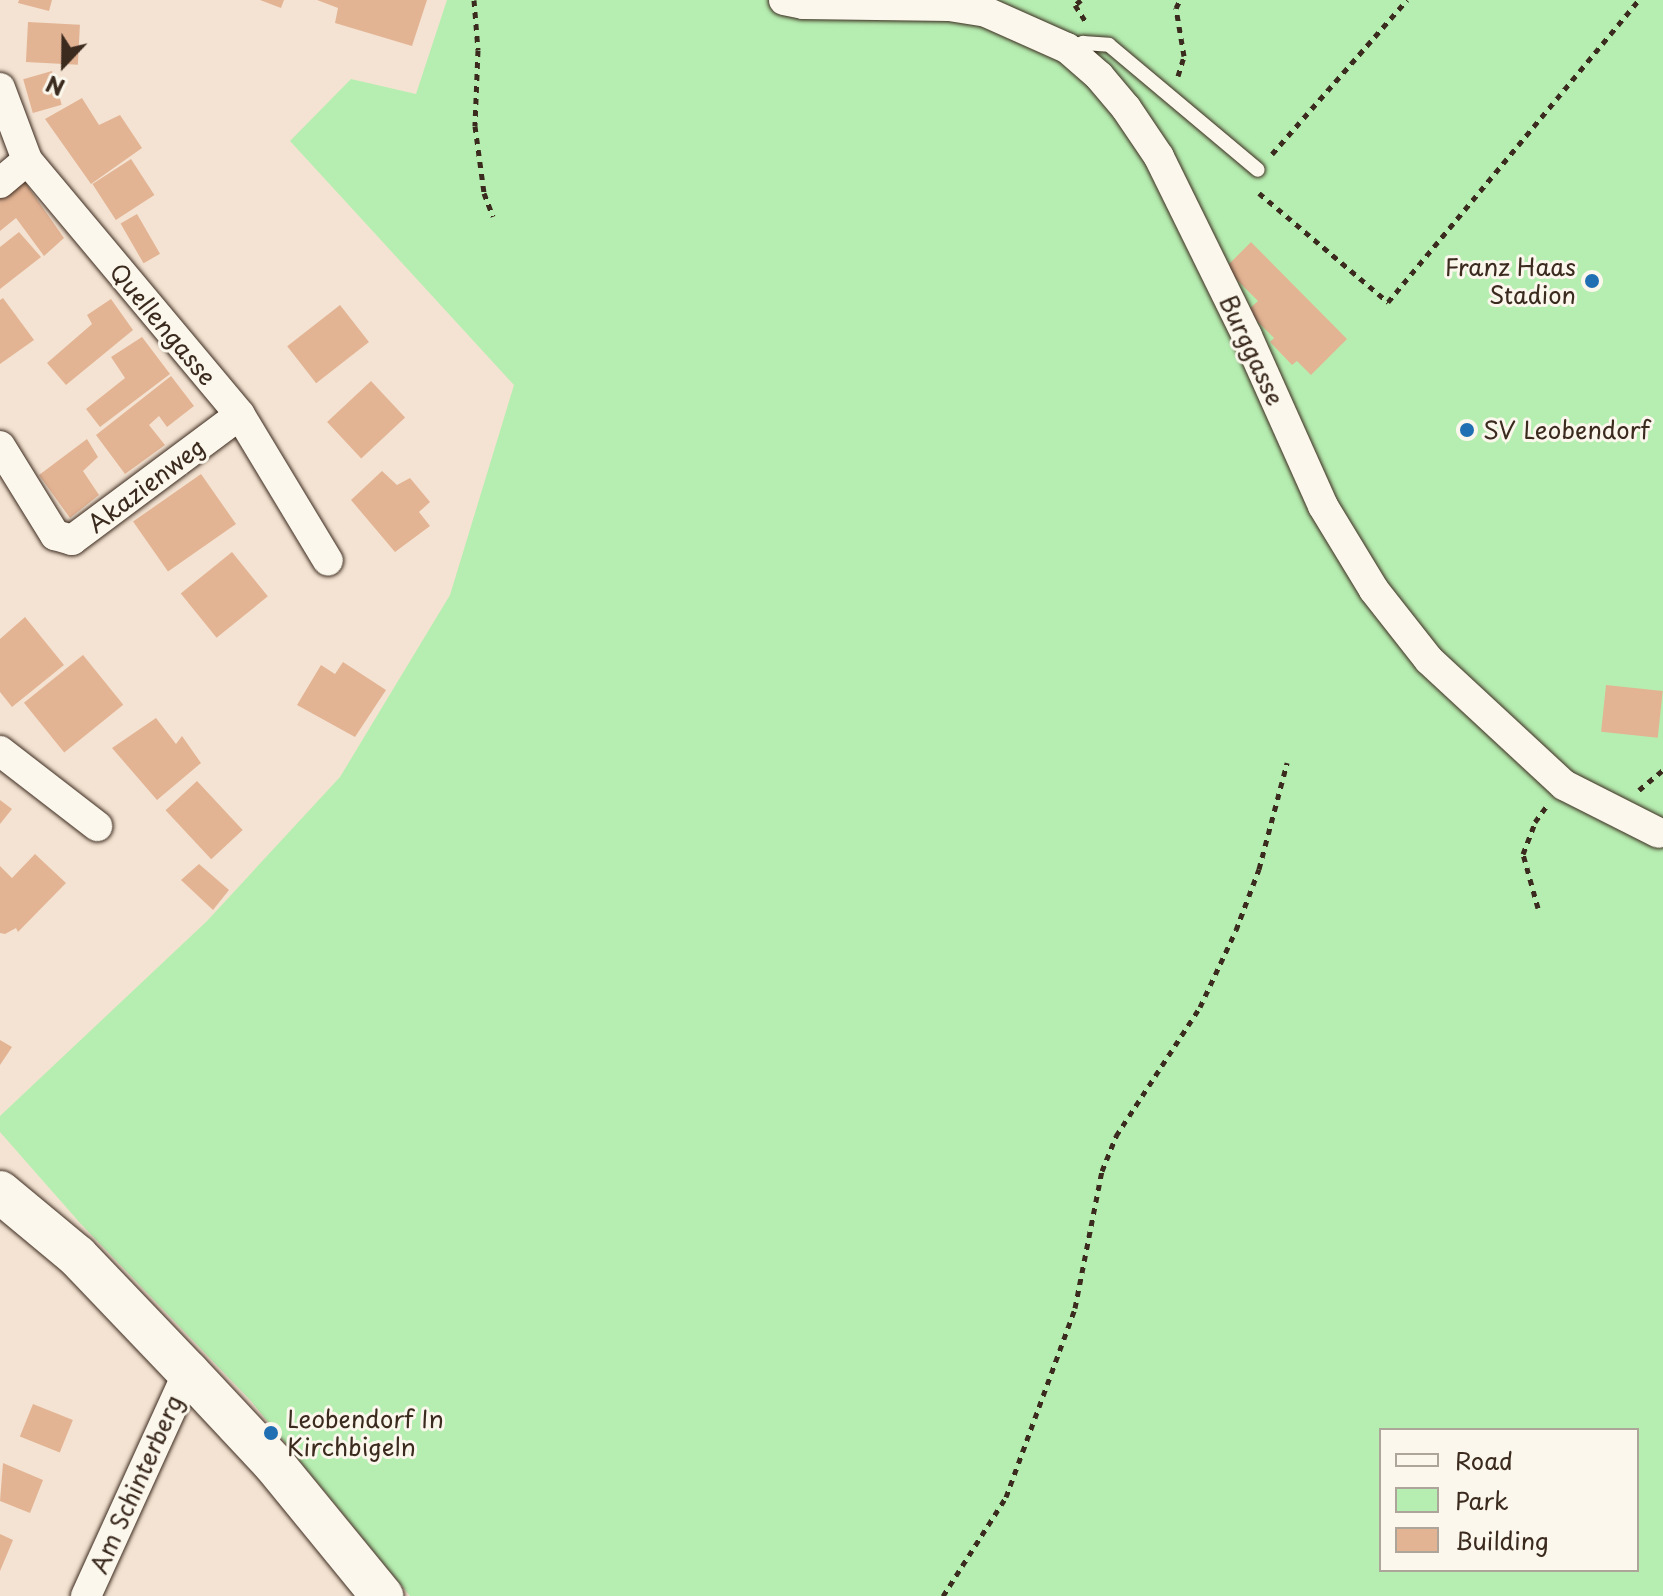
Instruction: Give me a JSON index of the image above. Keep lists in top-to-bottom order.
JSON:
{
  "streets": {
    "street": [
      "Quellengasse",
      "Burggasse",
      "Akazienweg",
      "Am Schinterberg"
    ]
  },
  "crossings": [
    ["Quellengasse", "Akazienweg"]
  ],
  "places": ["Franz Haas Stadion", "SV Leobendorf", "Leobendorf In Kirchbigeln"],
  "legend": ["Road", "Park", "Building"],
  "north": "bottom"
}
